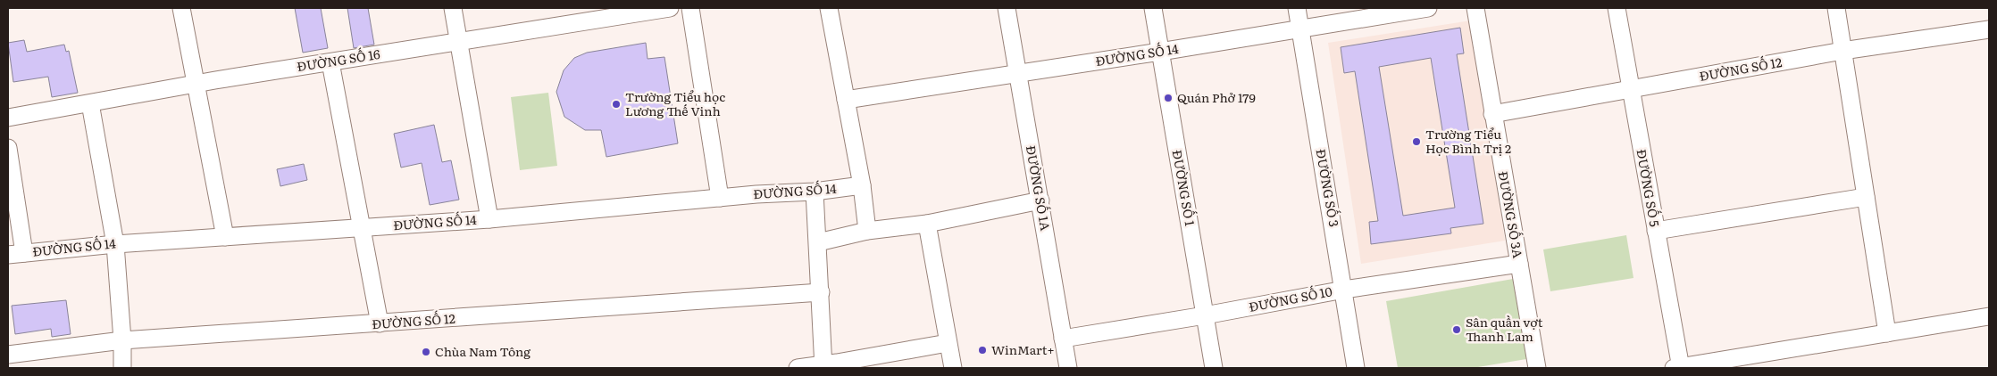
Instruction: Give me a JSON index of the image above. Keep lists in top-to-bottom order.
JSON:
{
  "streets": {
    "street": [
      "ĐƯỜNG SỐ 14",
      "ĐƯỜNG SỐ 16",
      "ĐƯỜNG SỐ 12",
      "ĐƯỜNG SỐ 1A",
      "ĐƯỜNG SỐ 1",
      "ĐƯỜNG SỐ 3",
      "ĐƯỜNG SỐ 5",
      "ĐƯỜNG SỐ 3A",
      "ĐƯỜNG SỐ 10"
    ]
  },
  "crossings": [
    ["ĐƯỜNG SỐ 14", "ĐƯỜNG SỐ 1A"],
    ["ĐƯỜNG SỐ 14", "ĐƯỜNG SỐ 1"],
    ["ĐƯỜNG SỐ 14", "ĐƯỜNG SỐ 3"],
    ["ĐƯỜNG SỐ 12", "ĐƯỜNG SỐ 5"],
    ["ĐƯỜNG SỐ 12", "ĐƯỜNG SỐ 3A"],
    ["ĐƯỜNG SỐ 1A", "ĐƯỜNG SỐ 10"],
    ["ĐƯỜNG SỐ 1", "ĐƯỜNG SỐ 10"],
    ["ĐƯỜNG SỐ 3", "ĐƯỜNG SỐ 10"],
    ["ĐƯỜNG SỐ 3A", "ĐƯỜNG SỐ 10"]
  ],
  "places": [
    "Quán Phở 179",
    "Trường Tiểu học Lương Thế Vinh",
    "Trường Tiểu Học Bình Trị 2",
    "Sân quần vợt Thanh Lam",
    "WinMart+",
    "Chùa Nam Tông"
  ]
}
